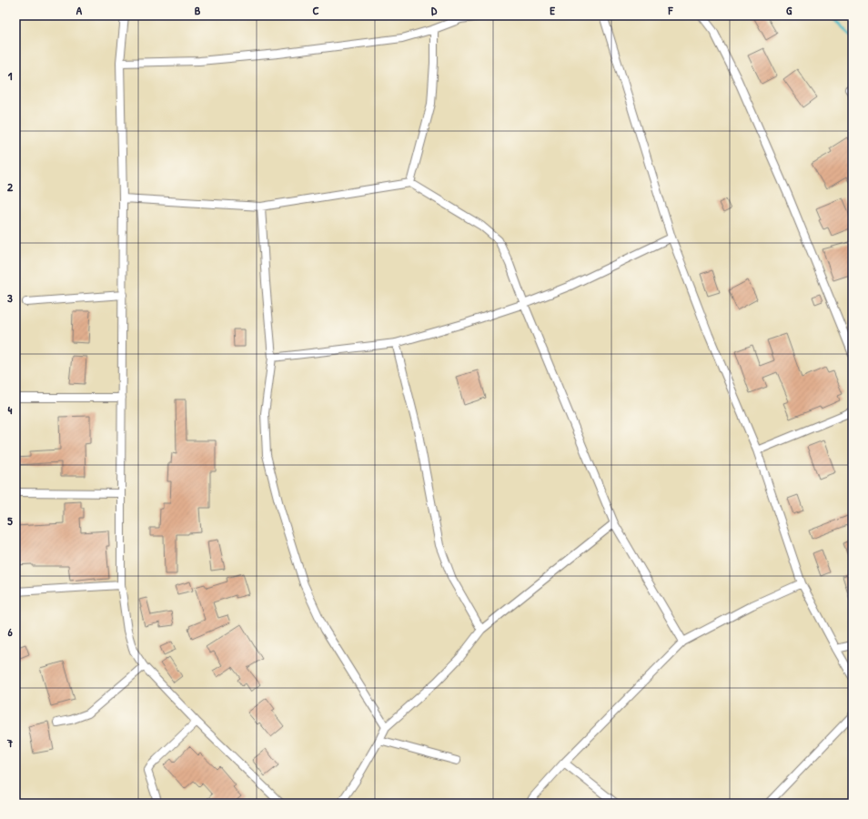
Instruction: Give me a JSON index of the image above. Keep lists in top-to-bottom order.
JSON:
{
  "grid": {
    "columns": [
      "A",
      "B",
      "C",
      "D",
      "E",
      "F",
      "G"
    ],
    "rows": [
      "1",
      "2",
      "3",
      "4",
      "5",
      "6",
      "7"
    ]
  }
}
